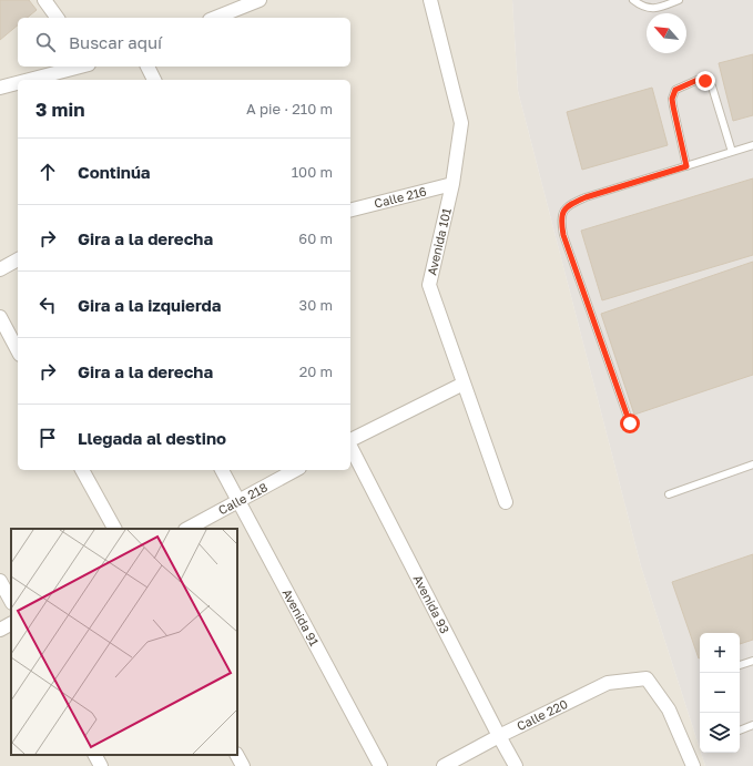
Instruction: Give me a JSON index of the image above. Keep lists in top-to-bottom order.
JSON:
{
  "streets": {
    "street": [
      "Calle 216",
      "Avenida 101",
      "Calle 218",
      "Avenida 93",
      "Avenida 91",
      "Calle 220"
    ]
  },
  "crossings": [
    ["Calle 216", "Avenida 101"],
    ["Calle 218", "Avenida 91"],
    ["Avenida 93", "Calle 220"]
  ],
  "north": "top left",
  "page": {
    "search": "Buscar aquí",
    "heading": ["3 min", "A pie · 210 m"],
    "list": [
      ["Continúa", "100 m"],
      ["Gira a la derecha", "60 m"],
      ["Gira a la izquierda", "30 m"],
      ["Gira a la derecha", "20 m"],
      "Llegada al destino"
    ],
    "map_buttons": ["+", "−"]
  }
}
